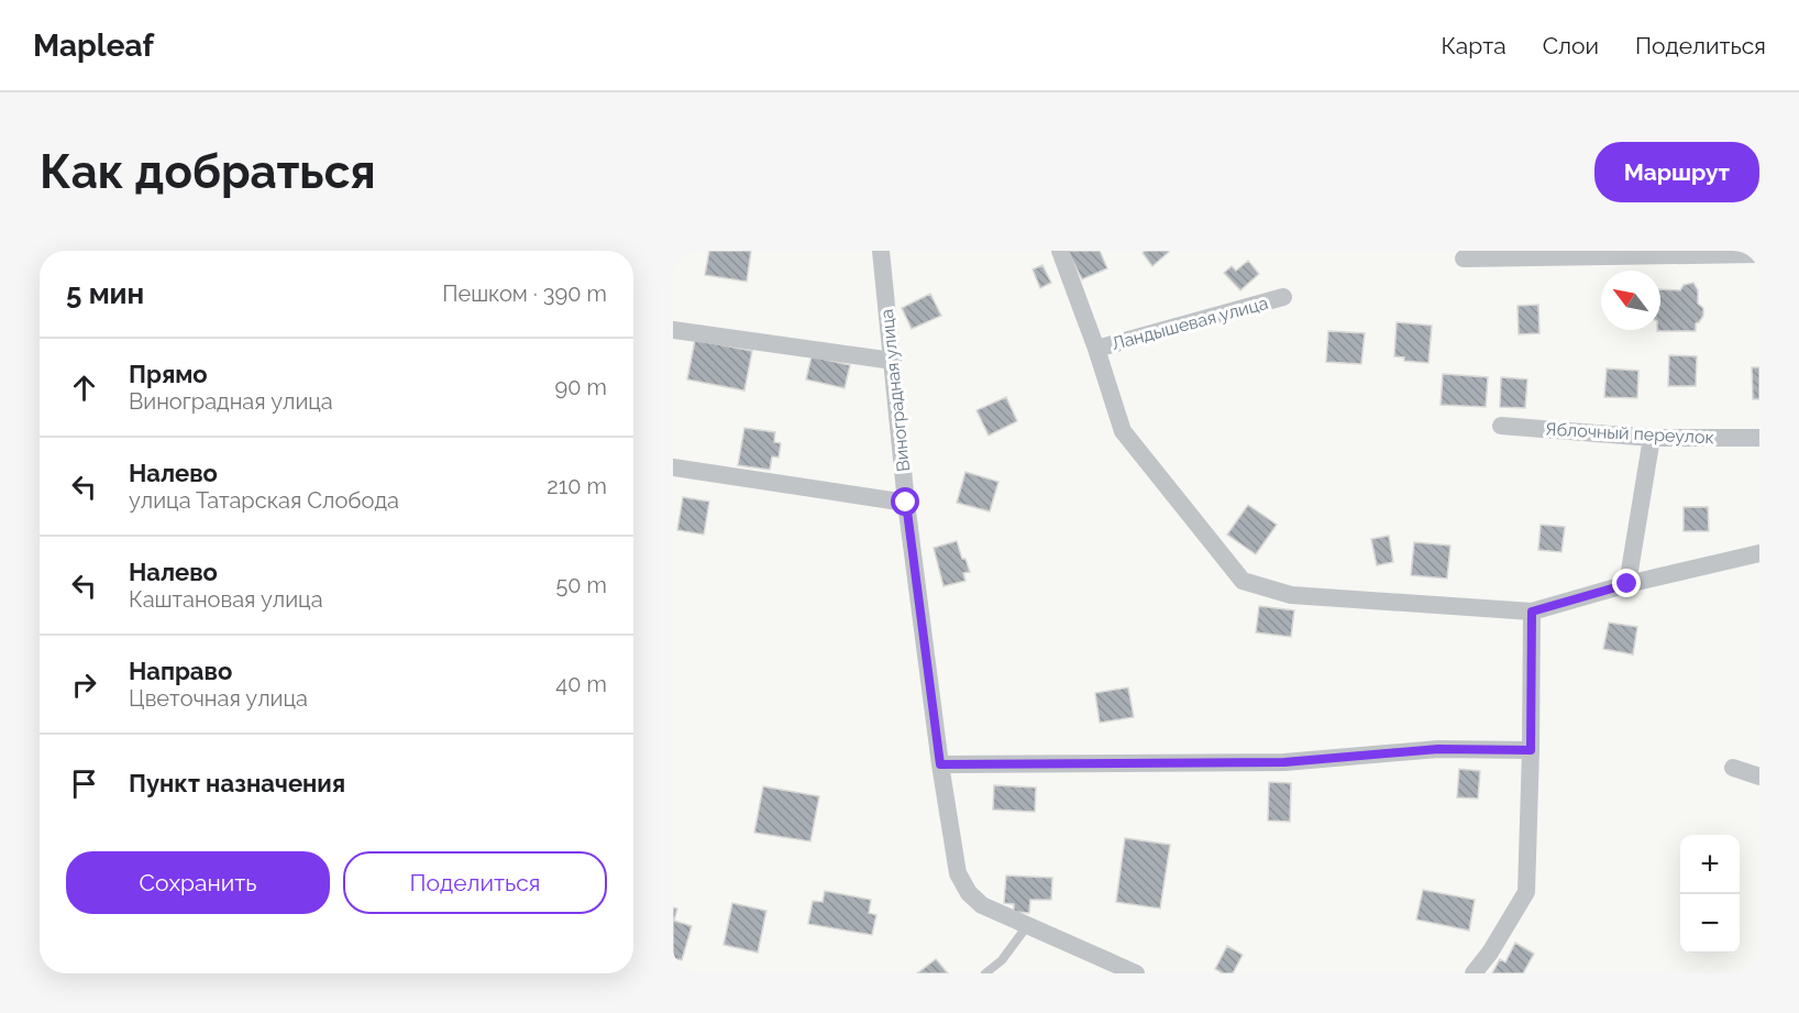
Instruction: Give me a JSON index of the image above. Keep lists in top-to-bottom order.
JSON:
{
  "streets": {
    "street": ["Ландышевая улица", "Виноградная улица", "Яблочный переулок"]
  },
  "north": "top left",
  "page": {
    "header": "Mapleaf",
    "nav": ["Карта", "Слои", "Поделиться"],
    "buttons": [
      "Маршрут",
      ["Сохранить", "Поделиться"]
    ],
    "title": "Как добраться",
    "heading": ["5 мин", "Пешком · 390 m"],
    "list": [
      ["Прямо", "Виноградная улица", "90 m"],
      ["Налево", "улица Татарская Слобода", "210 m"],
      ["Налево", "Каштановая улица", "50 m"],
      ["Направо", "Цветочная улица", "40 m"],
      "Пункт назначения"
    ],
    "map_buttons": ["+", "−"]
  }
}
